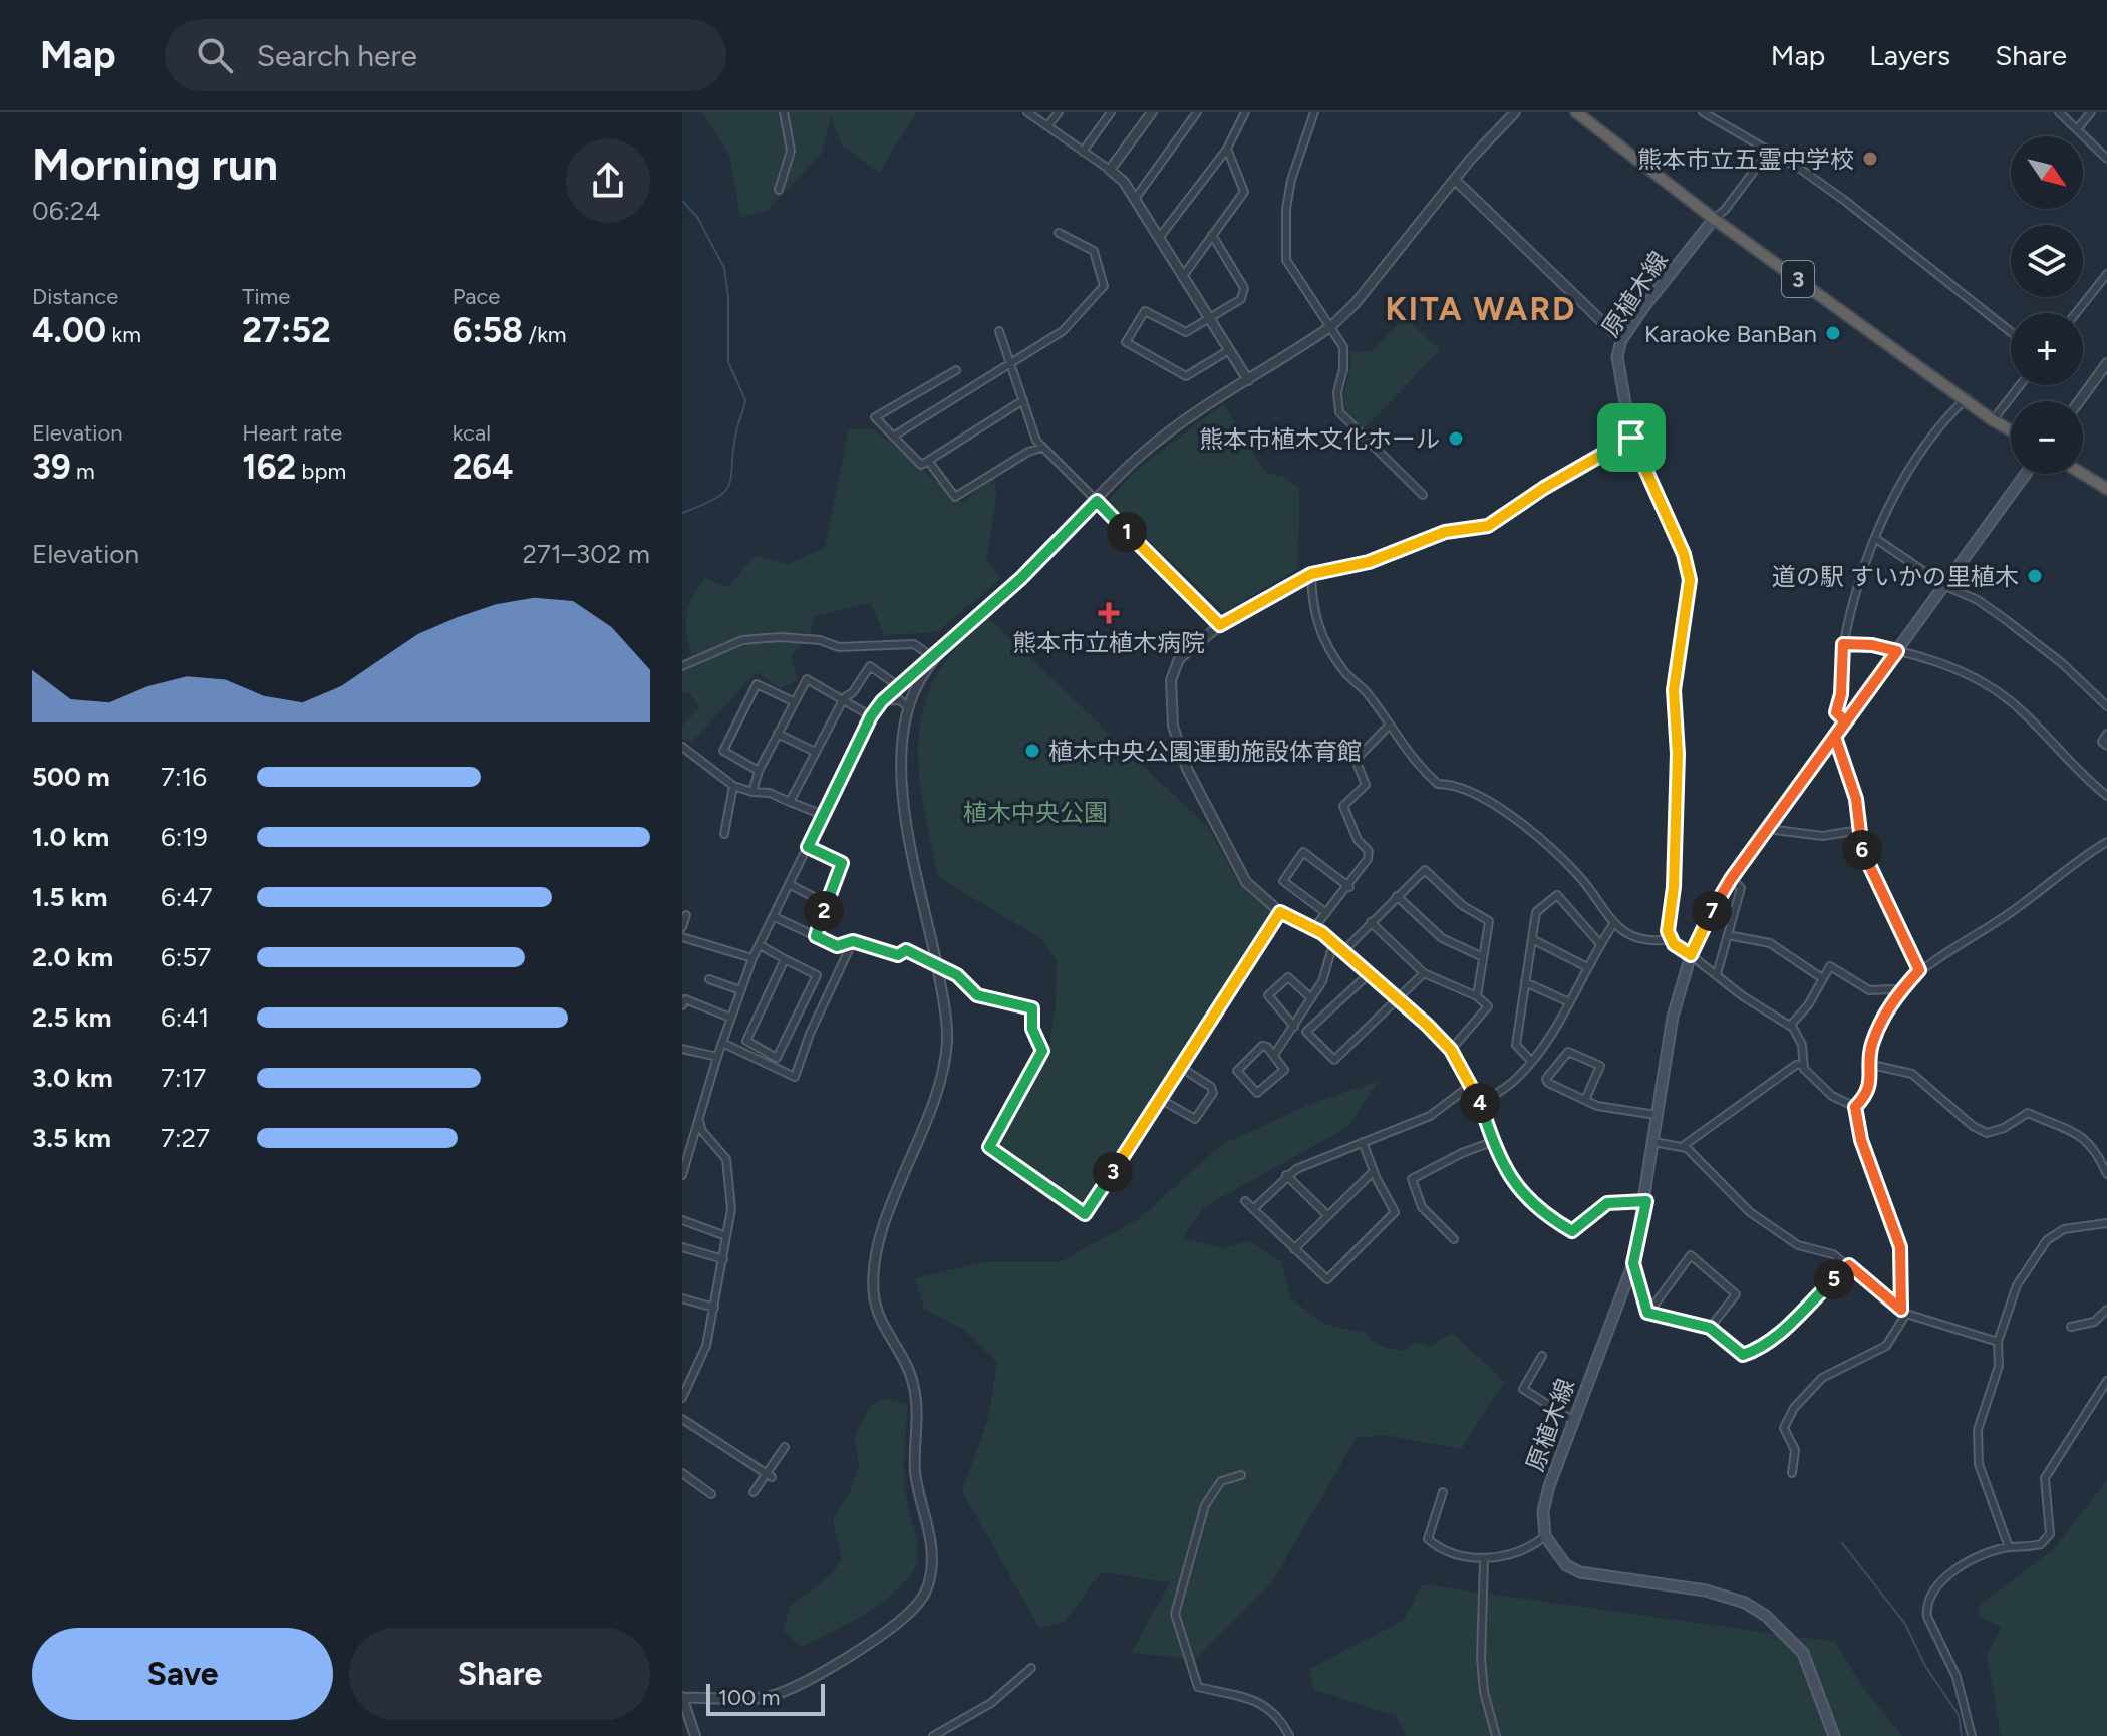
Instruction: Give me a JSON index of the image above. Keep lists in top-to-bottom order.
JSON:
{
  "streets": {
    "highway": ["3"],
    "main road": ["原植木線"]
  },
  "crossings": [
    ["3", "原植木線"]
  ],
  "districts": ["KITA WARD"],
  "parks": ["植木中央公園"],
  "places": {
    "other": [
      "熊本市立五霊中学校",
      "Karaoke BanBan",
      "熊本市植木文化ホール",
      "道の駅 すいかの里植木",
      "植木中央公園運動施設体育館"
    ],
    "health": ["熊本市立植木病院"]
  },
  "scale_bar": "100 m",
  "north": "bottom right",
  "page": {
    "header": "Map",
    "search": "Search here",
    "nav": ["Map", "Layers", "Share"],
    "heading": ["Morning run", "06:24"],
    "map_buttons": ["+", "−"],
    "stats": [
      ["Distance", "4.00 km"],
      ["Time", "27:52"],
      ["Pace", "6:58 /km"],
      ["Elevation", "39 m"],
      ["Heart rate", "162 bpm"],
      ["kcal", "264"]
    ],
    "pins": [
      "1",
      "6",
      "2",
      "7",
      "4",
      "3",
      "5"
    ],
    "chart": ["Elevation", "271–302 m"],
    "list": [
      {
        "name": "500 m",
        "note": "7:16"
      },
      {
        "name": "1.0 km",
        "note": "6:19"
      },
      {
        "name": "1.5 km",
        "note": "6:47"
      },
      {
        "name": "2.0 km",
        "note": "6:57"
      },
      {
        "name": "2.5 km",
        "note": "6:41"
      },
      {
        "name": "3.0 km",
        "note": "7:17"
      },
      {
        "name": "3.5 km",
        "note": "7:27"
      }
    ],
    "buttons": ["Save", "Share"],
    "scale": "100 m"
  }
}
